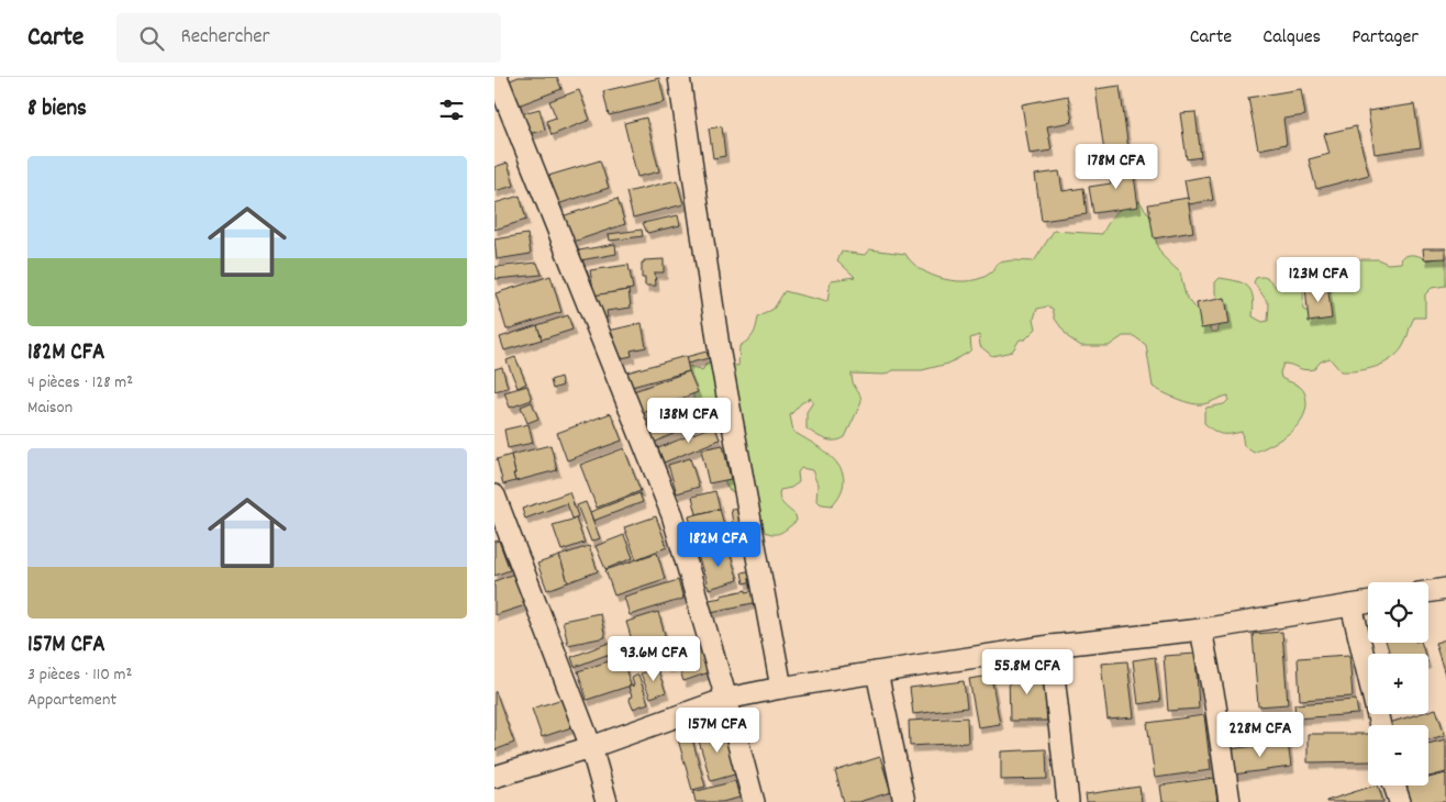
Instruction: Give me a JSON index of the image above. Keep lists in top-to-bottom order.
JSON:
{
  "page": {
    "header": "Carte",
    "search": "Rechercher",
    "nav": ["Carte", "Calques", "Partager"],
    "heading": "8 biens",
    "list": [
      {
        "name": "182M CFA",
        "note": "4 pièces · 128 m² · Maison"
      },
      {
        "name": "157M CFA",
        "note": "3 pièces · 110 m² · Appartement"
      }
    ],
    "price": [
      "178M CFA",
      "123M CFA",
      "138M CFA",
      "182M CFA",
      "93.6M CFA",
      "55.8M CFA",
      "157M CFA",
      "228M CFA"
    ],
    "map_buttons": ["+", "−"]
  }
}
